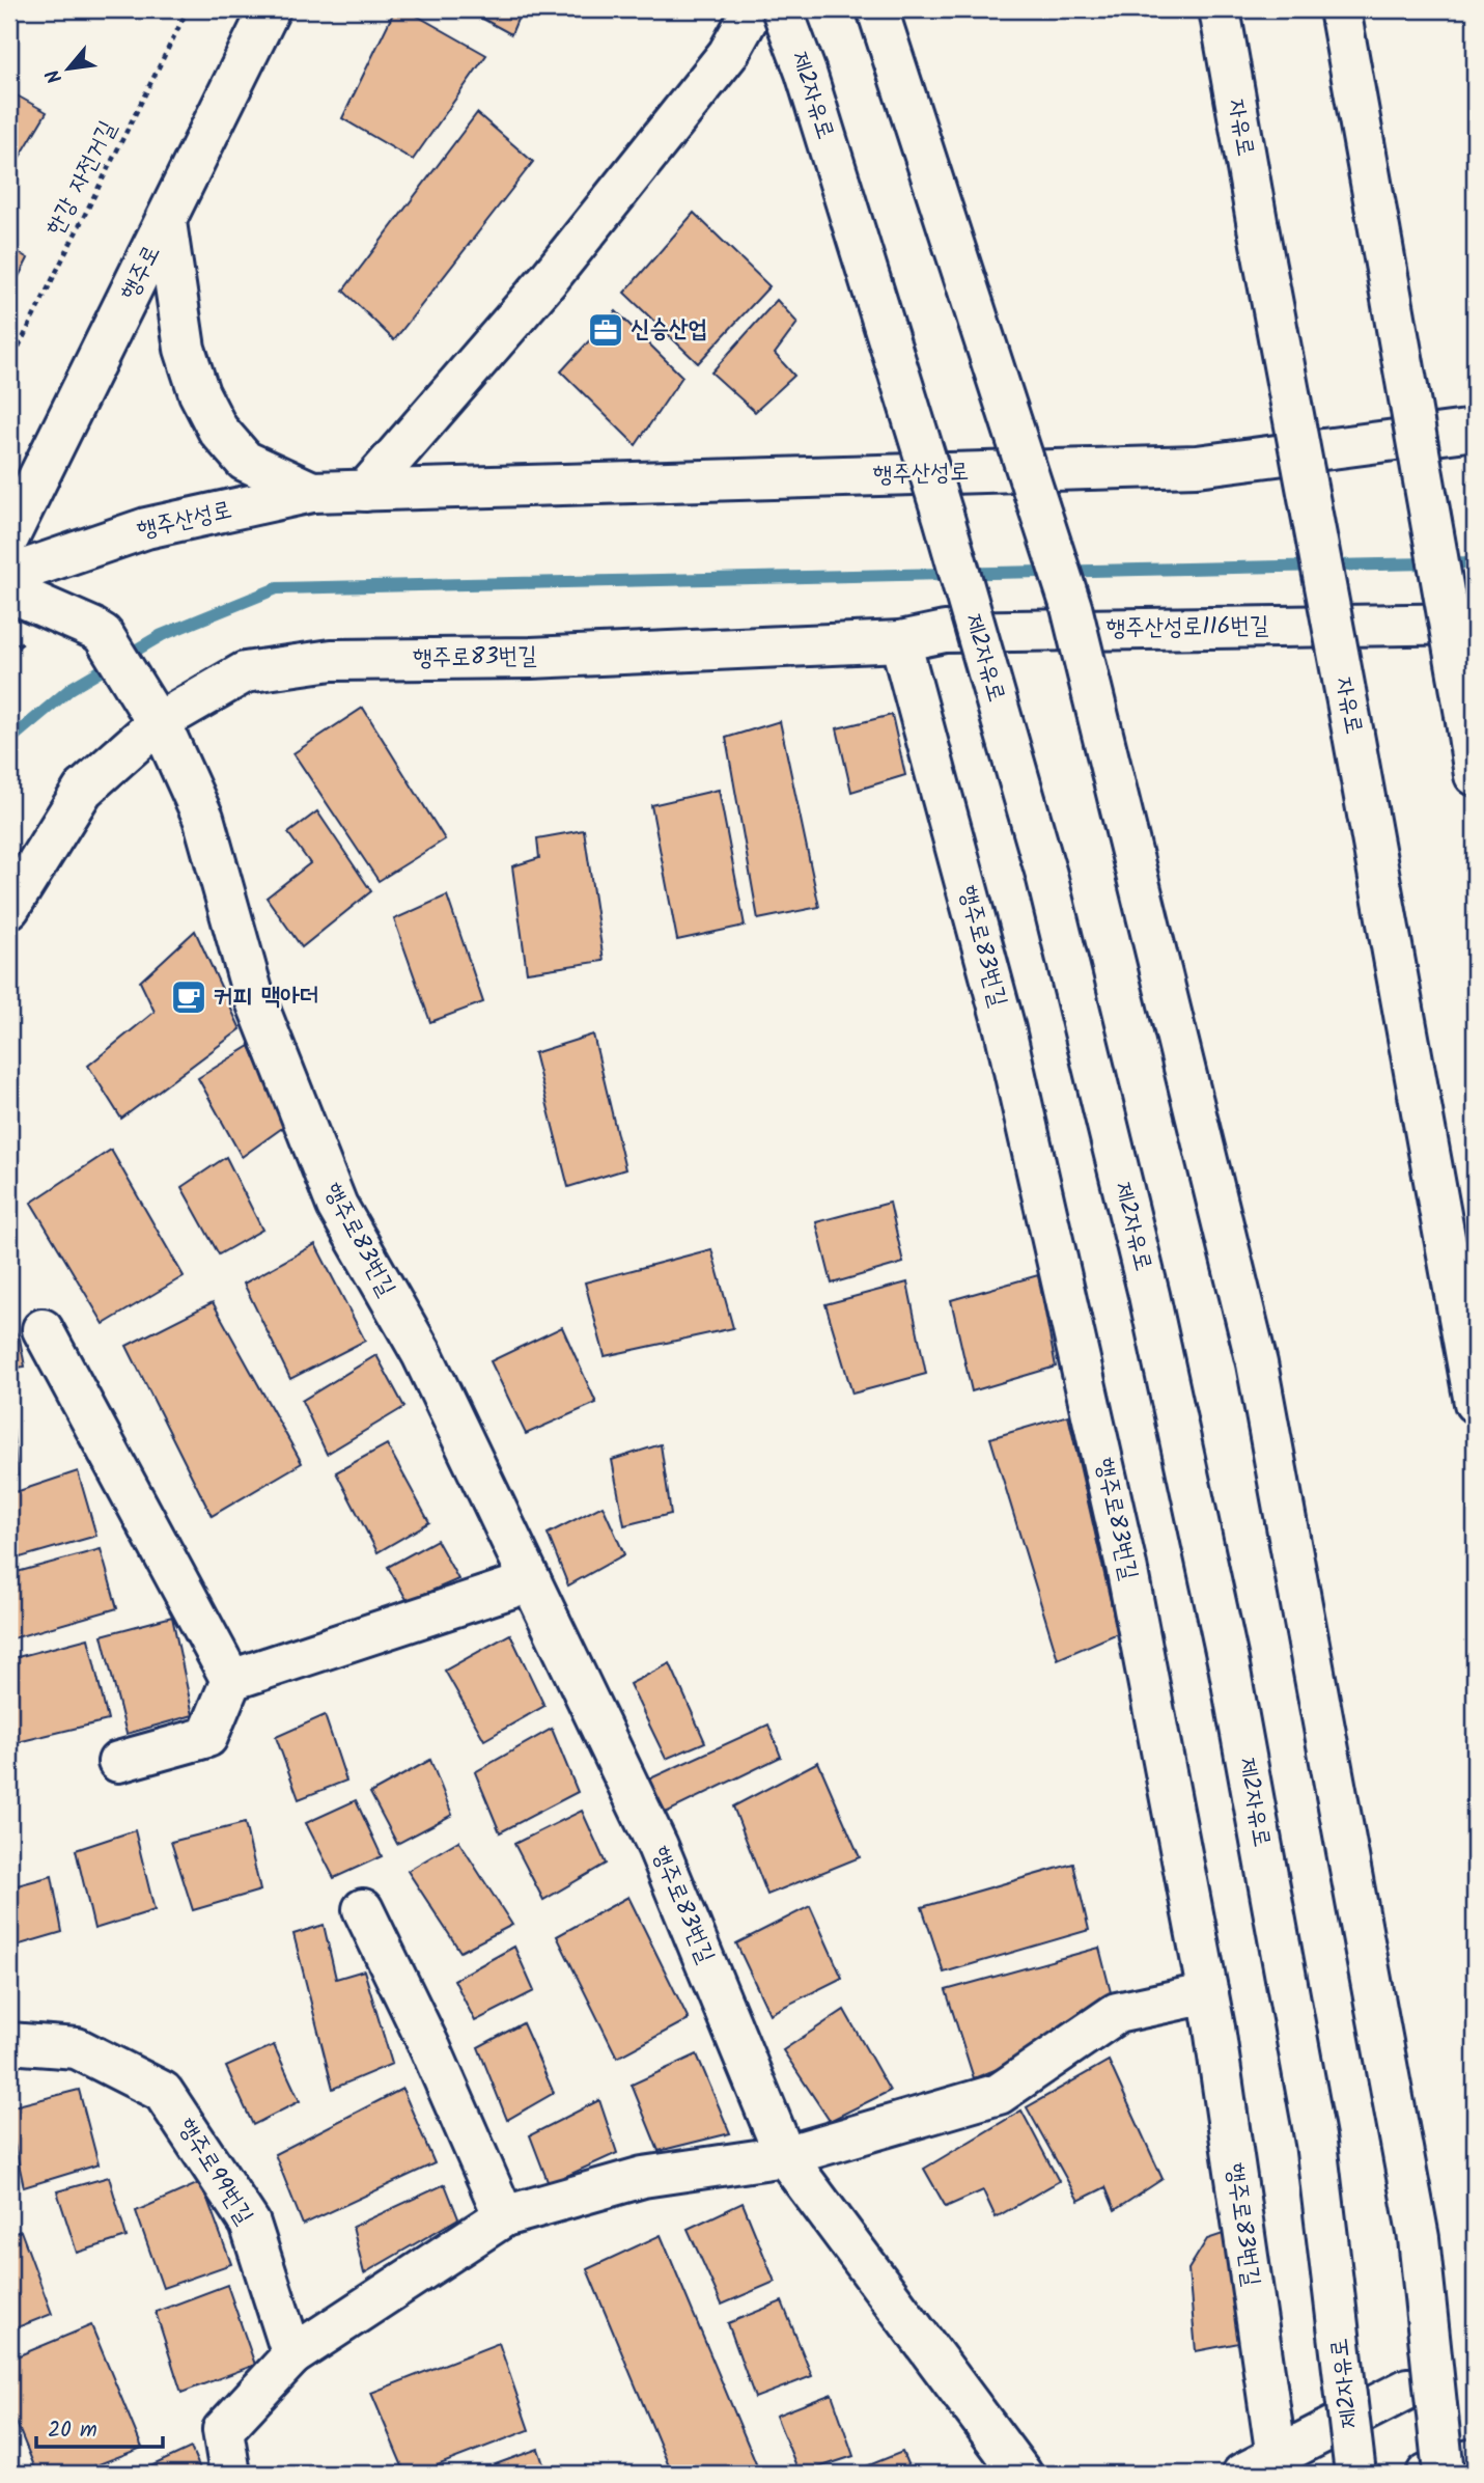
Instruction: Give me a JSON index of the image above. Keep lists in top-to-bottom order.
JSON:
{
  "streets": {
    "main road": [
      "제2자유로",
      "자유로",
      "행주로",
      "행주산성로",
      "행주산성로116번길",
      "행주로83번길",
      "행주로99번길"
    ],
    "path": ["한강 자전거길"]
  },
  "crossings": [
    ["행주산성로116번길", "행주로83번길"]
  ],
  "places": {
    "office": ["신승산업"],
    "cafe": ["커피 맥아더"]
  },
  "scale_bar": "20 m",
  "north": "bottom left"
}
